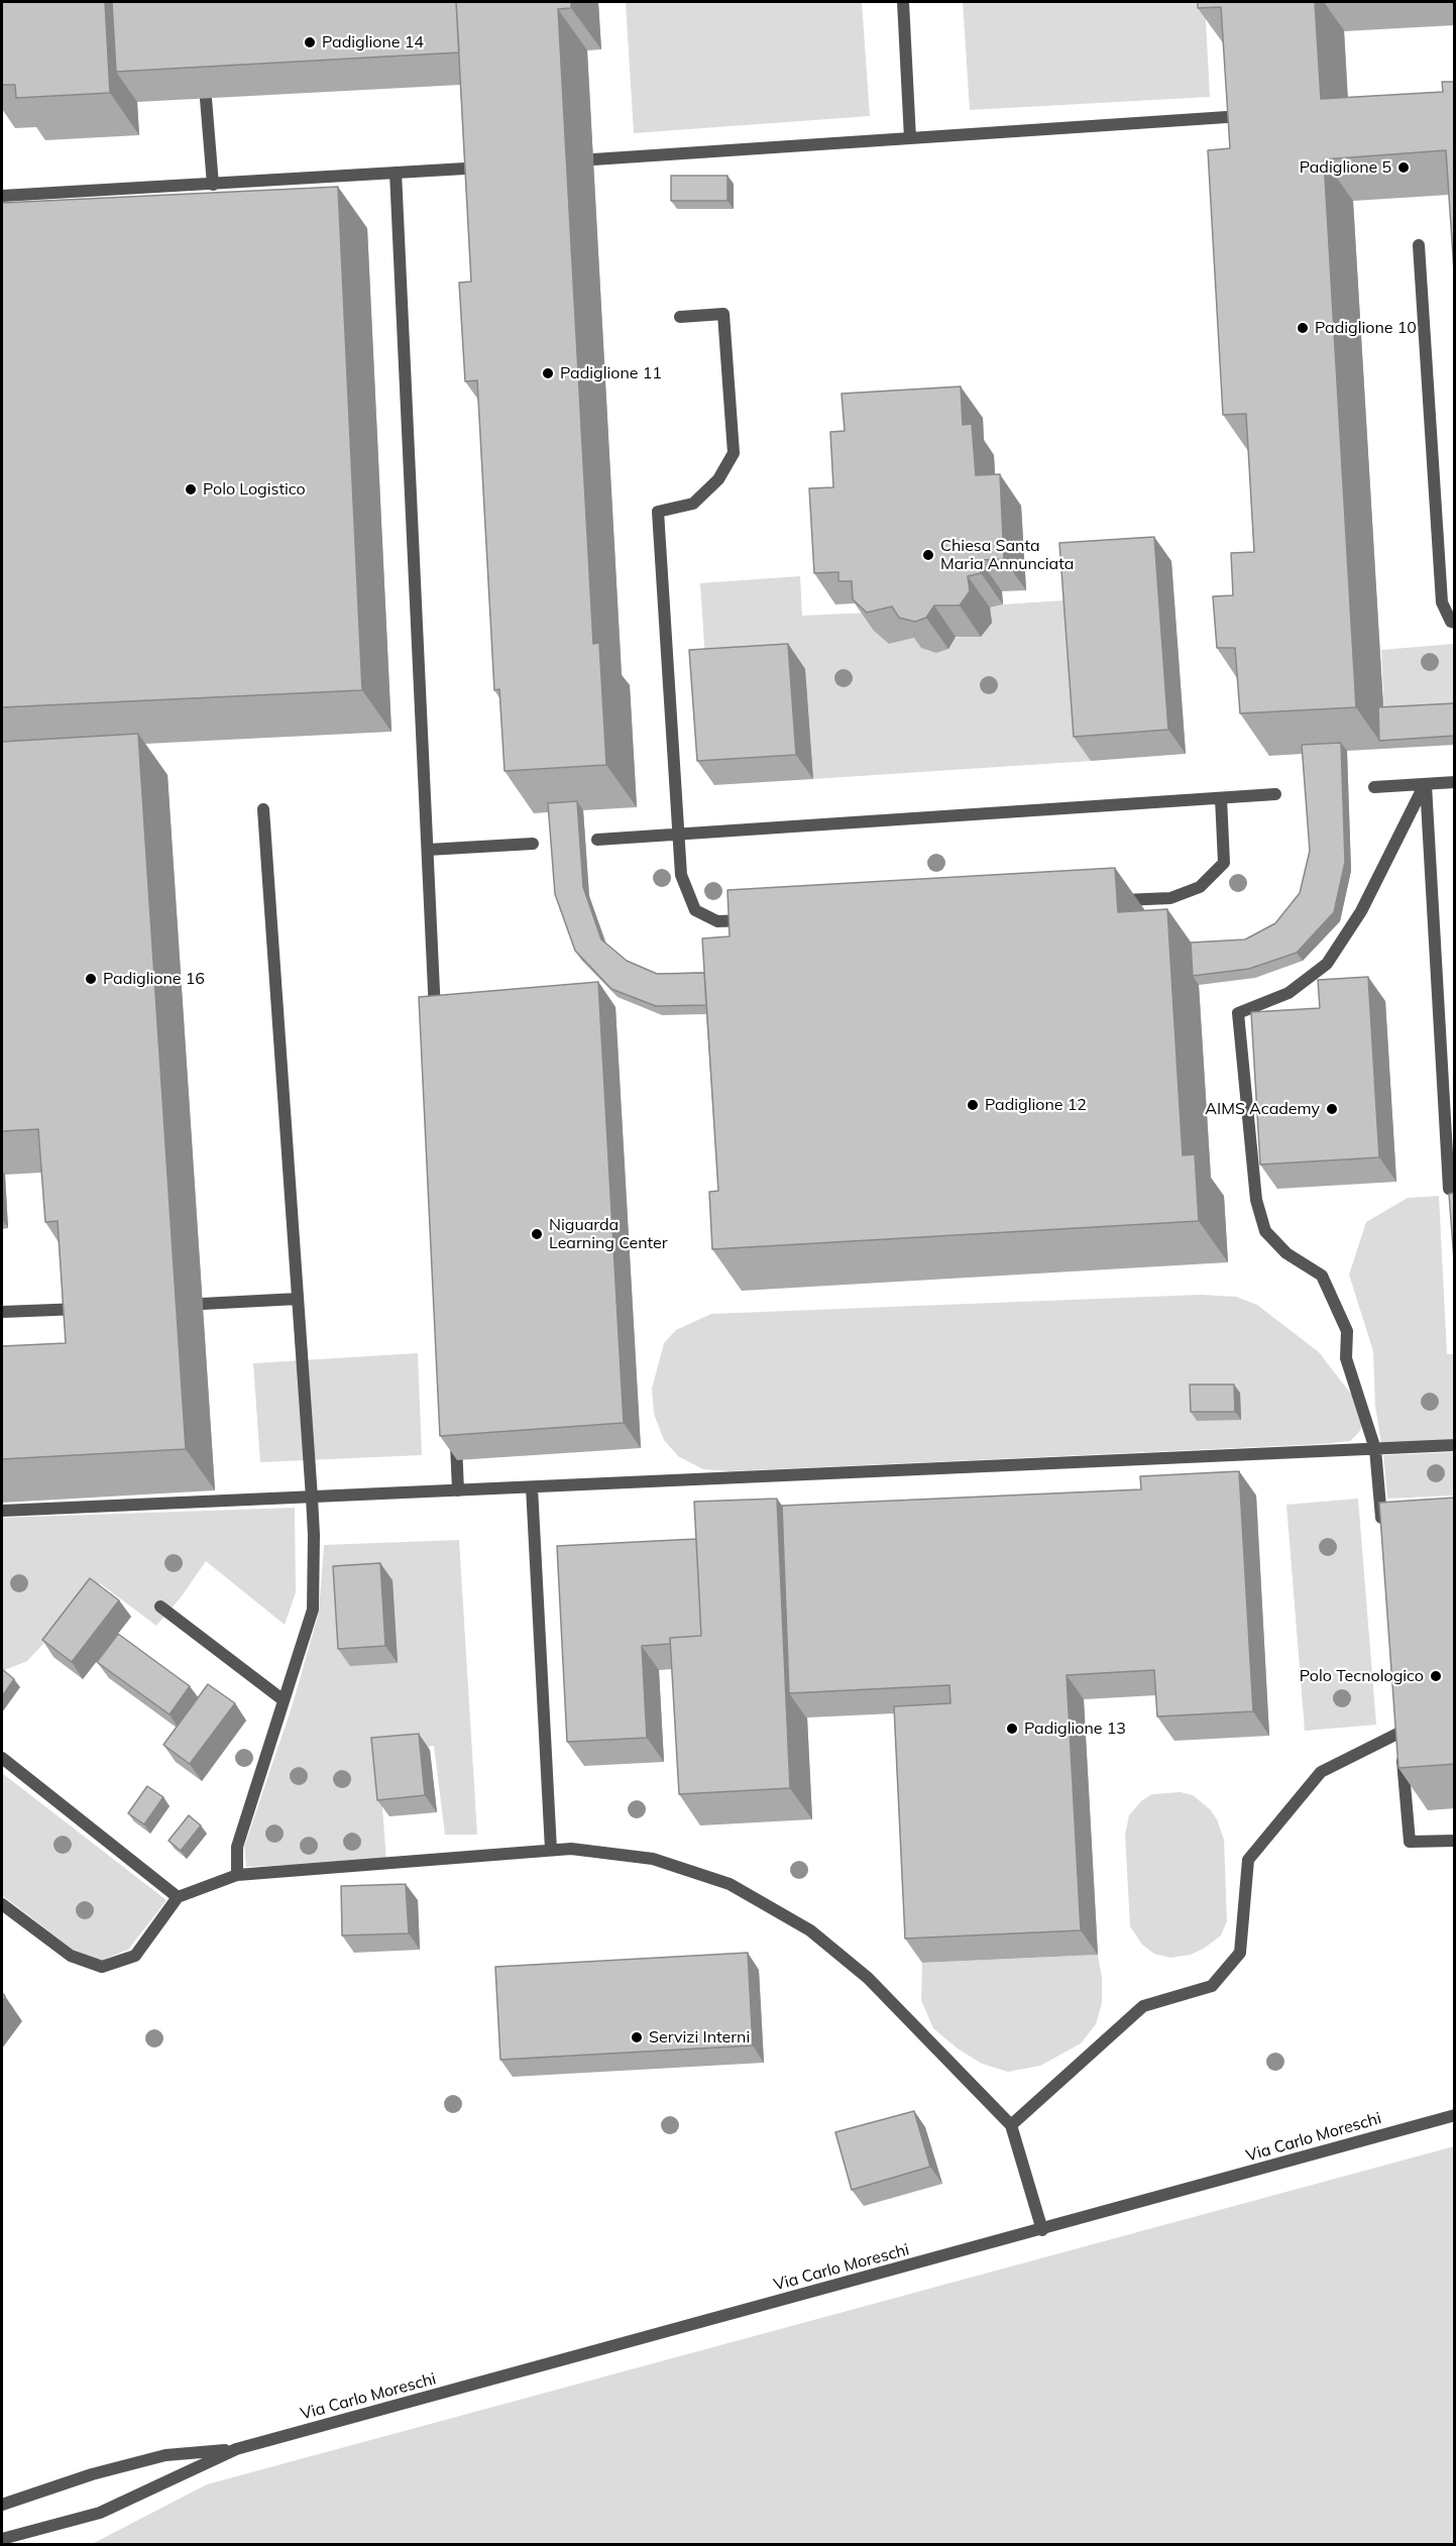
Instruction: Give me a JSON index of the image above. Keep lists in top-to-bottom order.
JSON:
{
  "streets": {
    "street": ["Via Carlo Moreschi"]
  },
  "places": [
    "Padiglione 14",
    "Padiglione 5",
    "Padiglione 10",
    "Padiglione 11",
    "Polo Logistico",
    "Chiesa Santa Maria Annunciata",
    "Padiglione 16",
    "Padiglione 12",
    "AIMS Academy",
    "Niguarda Learning Center",
    "Polo Tecnologico",
    "Padiglione 13",
    "Servizi Interni"
  ]
}
